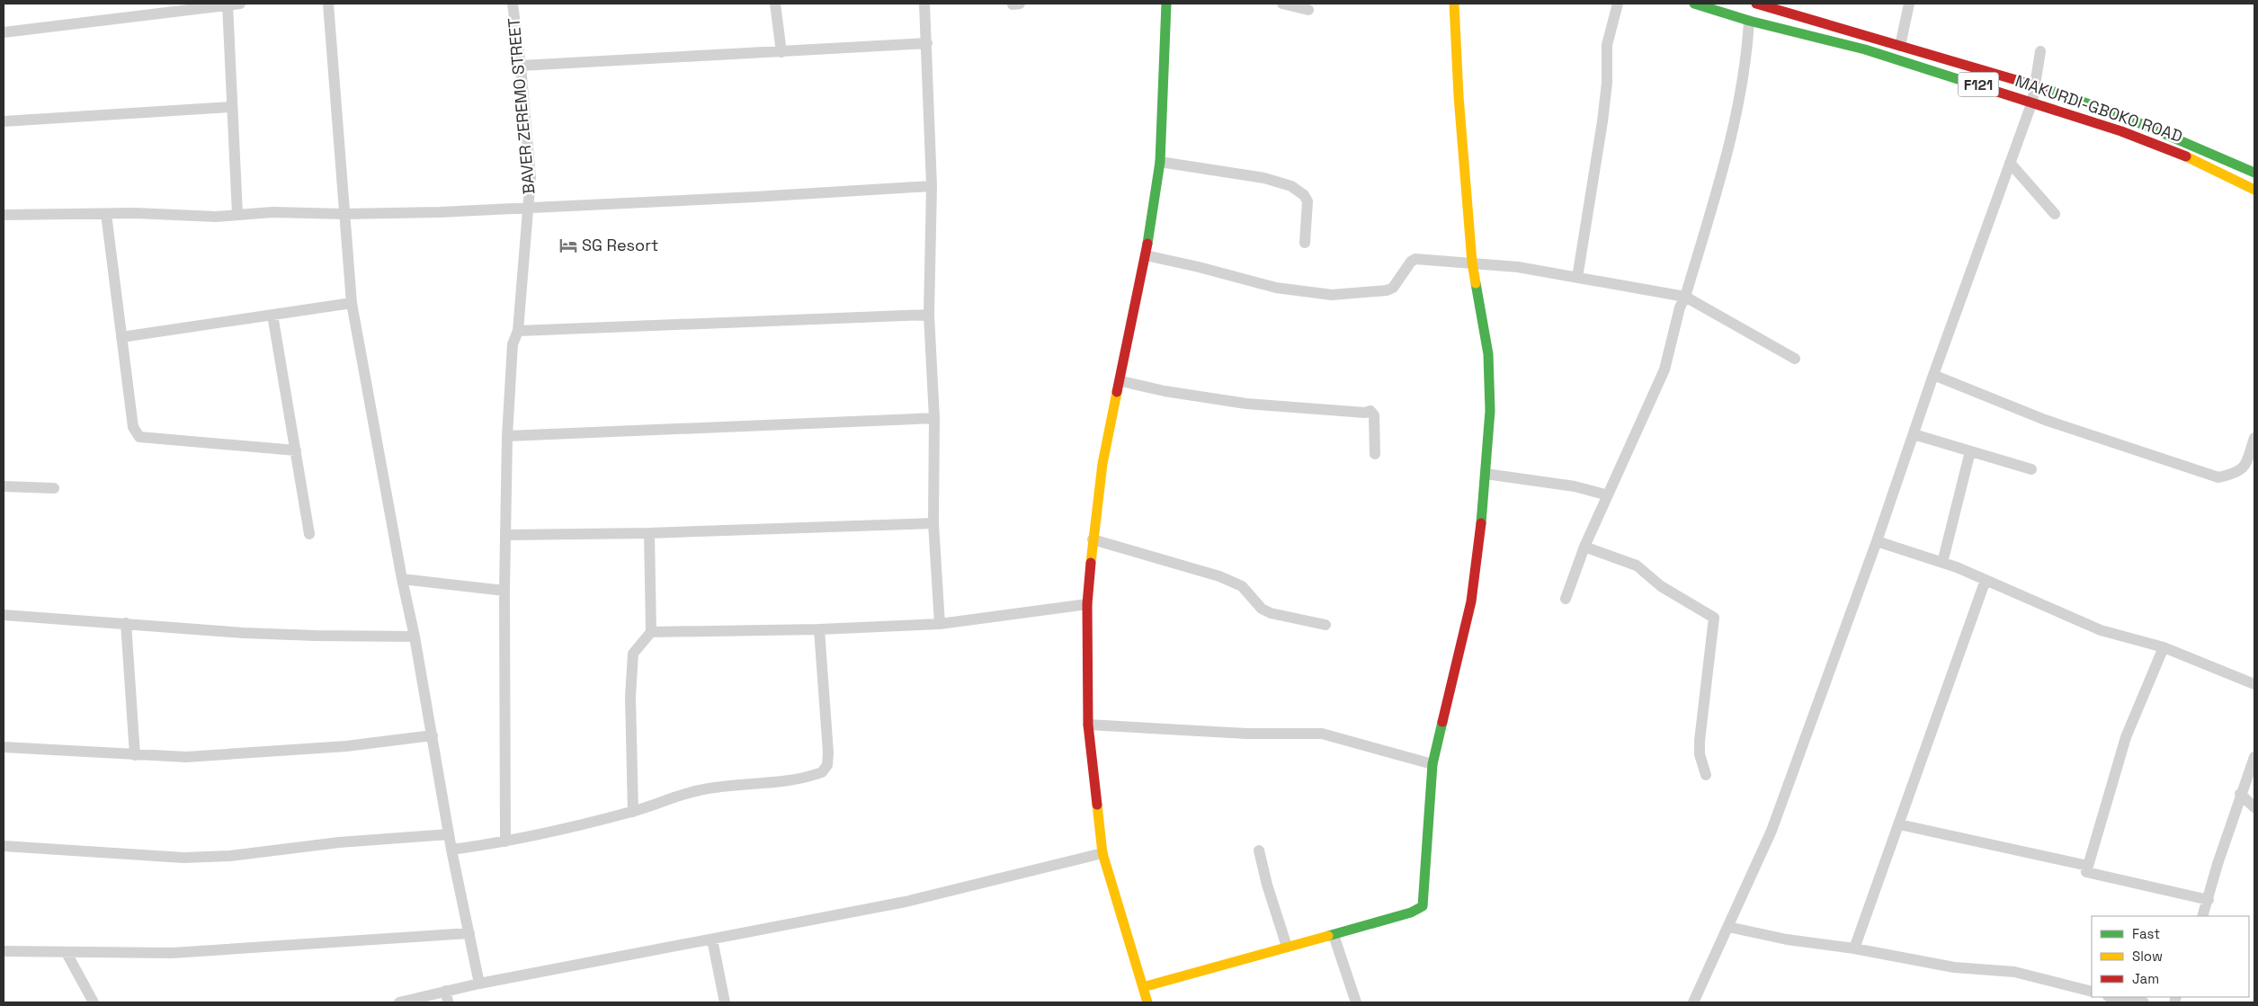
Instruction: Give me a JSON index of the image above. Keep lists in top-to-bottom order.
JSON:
{
  "streets": {
    "street": ["F121", "BAVER ZEREMO STREET", "MAKURDI-GBOKO ROAD"]
  },
  "places": {
    "hotel": ["SG Resort"]
  },
  "legend": ["Fast", "Slow", "Jam"]
}
